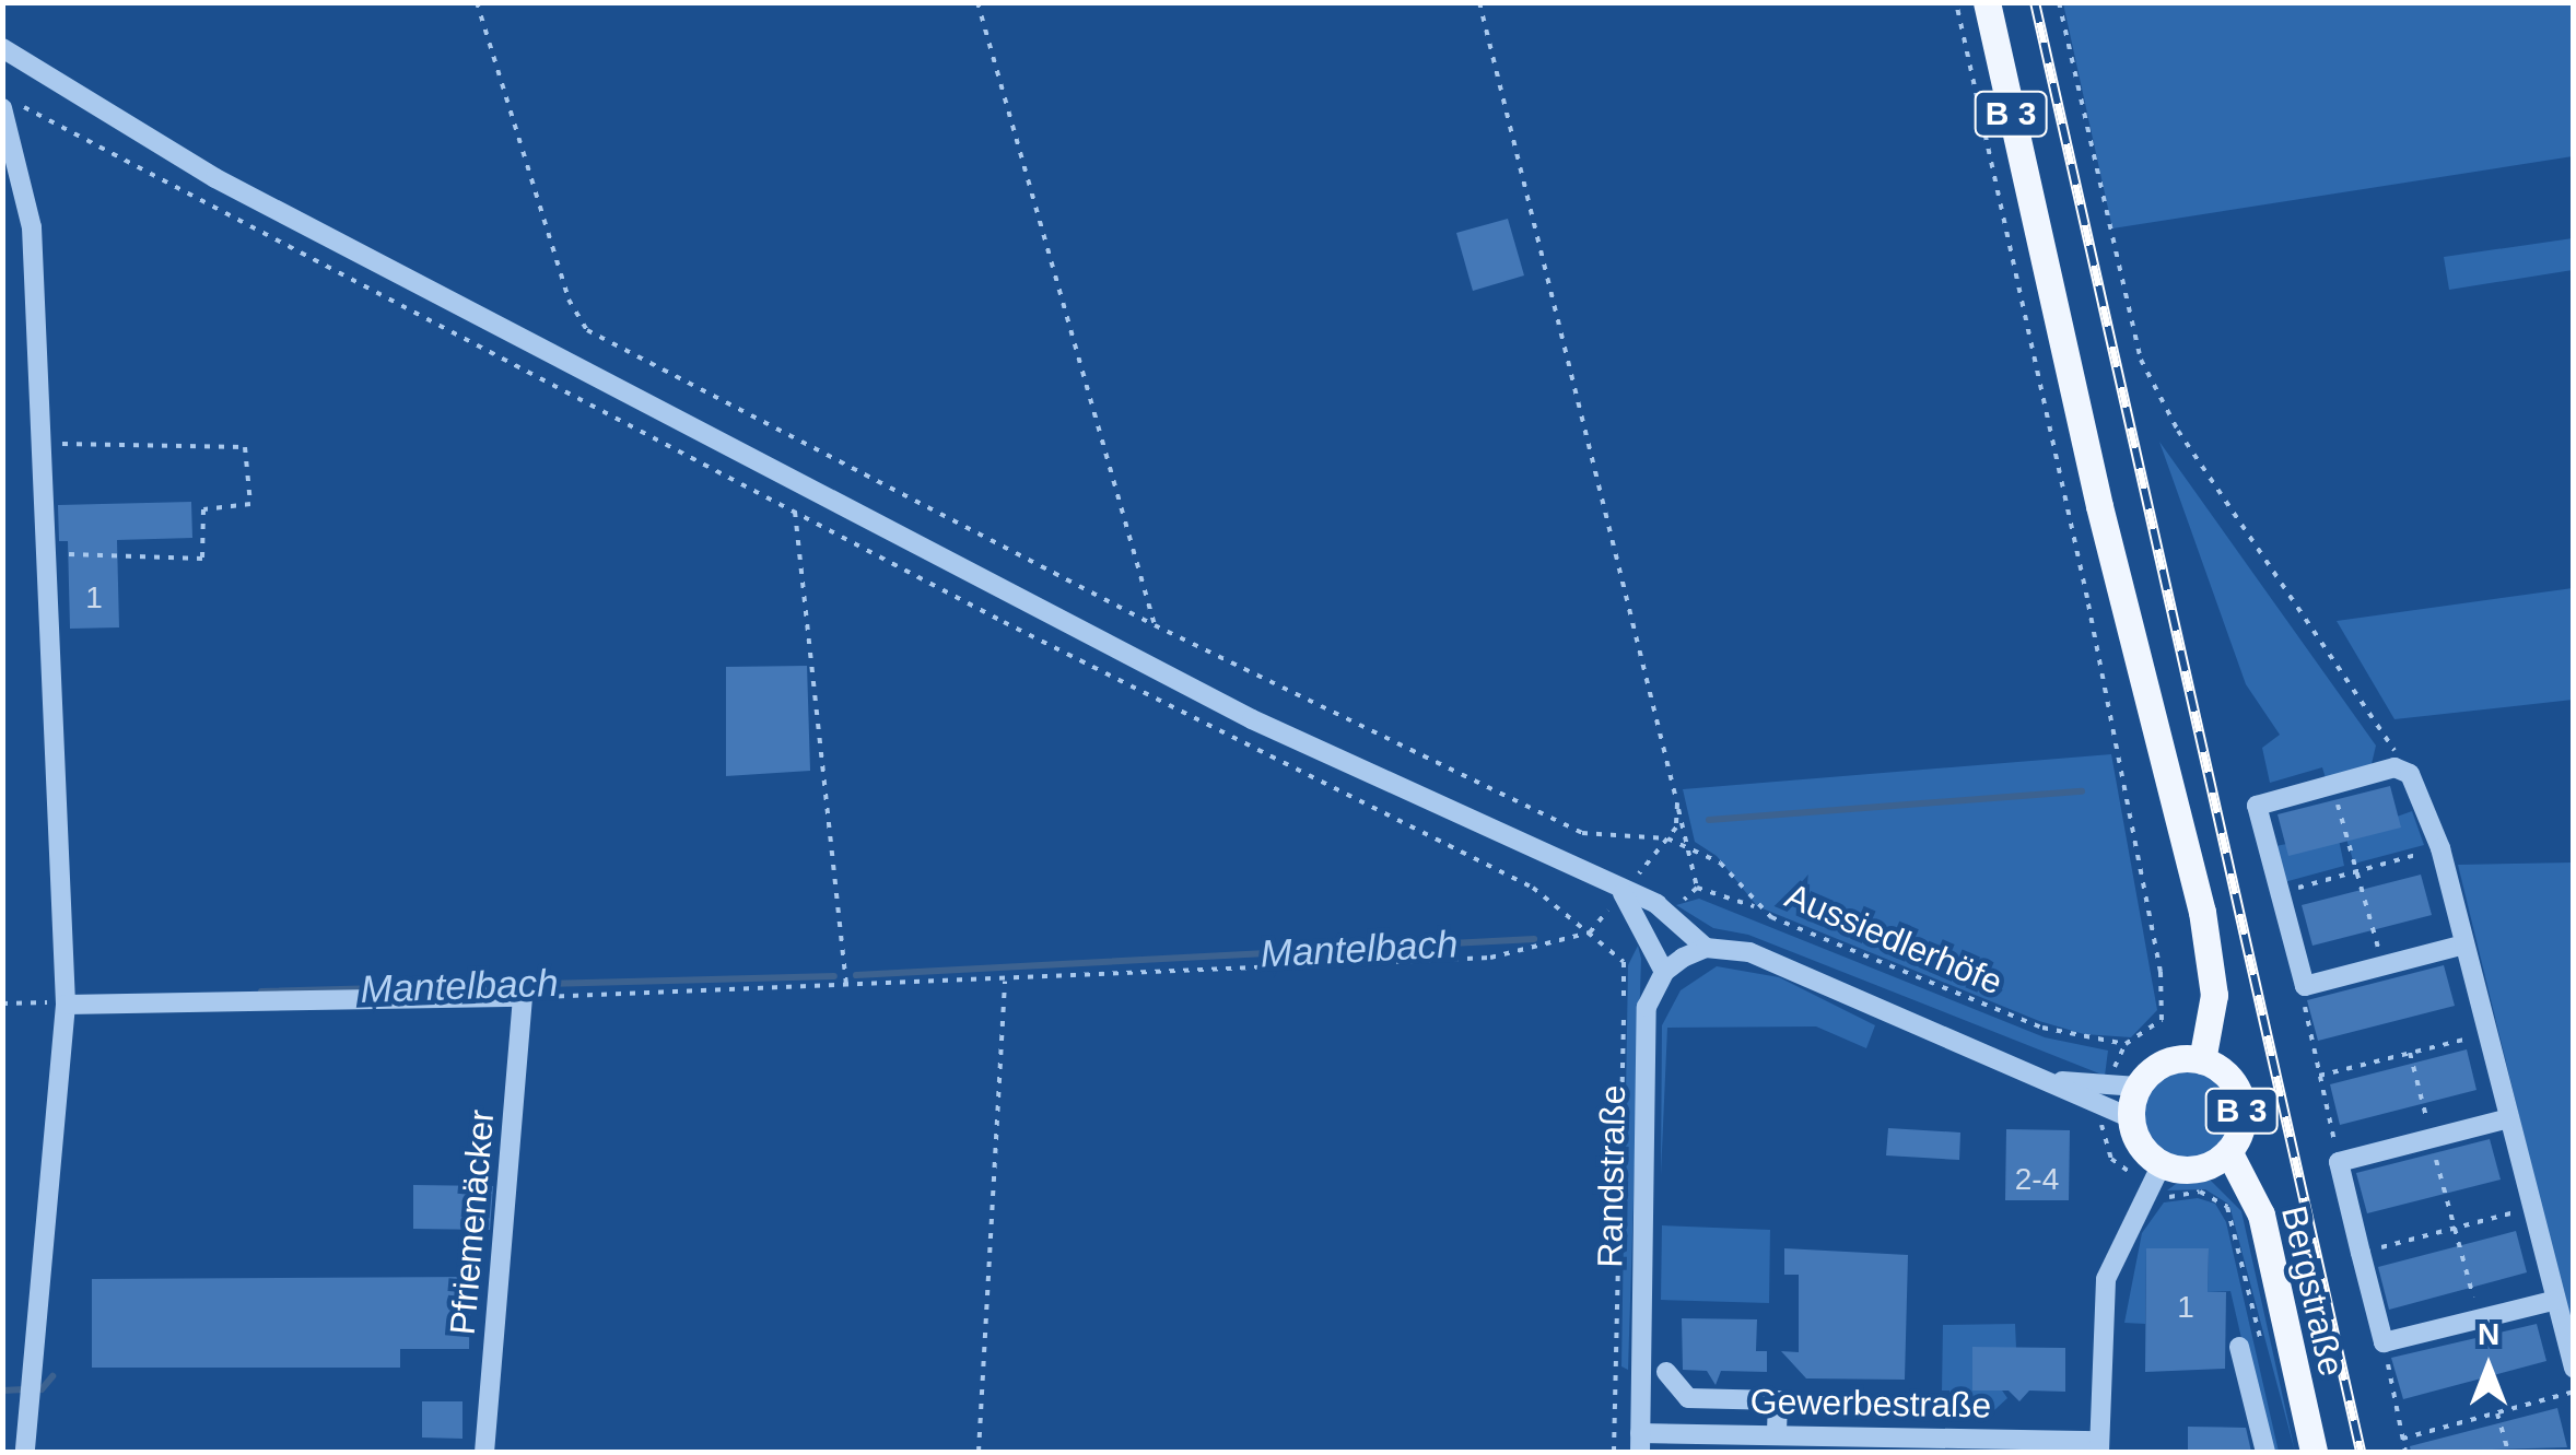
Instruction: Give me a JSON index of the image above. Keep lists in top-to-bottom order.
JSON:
{
  "streets": {
    "main road": ["B 3", "Bergstraße"],
    "street": ["Randstraße", "Pfriemenäcker", "Gewerbestraße"],
    "path": ["Aussiedlerhöfe"]
  },
  "crossings": [
    ["B 3", "Bergstraße"],
    ["B 3", "Gewerbestraße"],
    ["Randstraße", "Gewerbestraße"],
    ["Bergstraße", "Gewerbestraße"]
  ],
  "water": ["Mantelbach"],
  "house_numbers": ["1", "2-4", "1"],
  "north": "top"
}
